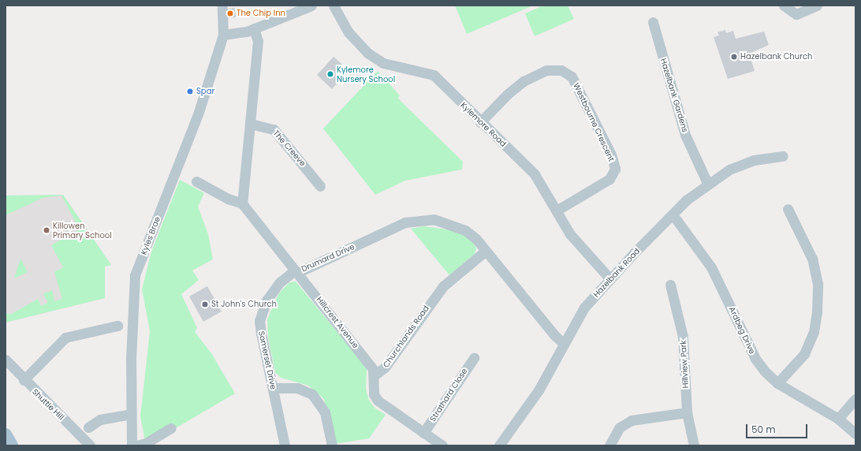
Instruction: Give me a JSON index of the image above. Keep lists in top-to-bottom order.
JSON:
{
  "streets": {
    "street": [
      "Hazelbank Gardens",
      "Westbourne Crescent",
      "Kylemore Road",
      "The Creeve",
      "Kyles Brae",
      "Drumard Drive",
      "Hazelbank Road",
      "Hillcrest Avenue",
      "Ardbeg Drive",
      "Churchlands Road",
      "Somerset Drive",
      "Hillview Park",
      "Strathard Close",
      "Shuttle Hill"
    ]
  },
  "crossings": [
    ["Hazelbank Gardens", "Hazelbank Road"],
    ["Westbourne Crescent", "Kylemore Road"],
    ["Kylemore Road", "Hazelbank Road"],
    ["Drumard Drive", "Hazelbank Road"],
    ["Drumard Drive", "Hillcrest Avenue"],
    ["Drumard Drive", "Churchlands Road"],
    ["Drumard Drive", "Somerset Drive"],
    ["Hazelbank Road", "Ardbeg Drive"],
    ["Hillcrest Avenue", "Churchlands Road"],
    ["Hillcrest Avenue", "Somerset Drive"]
  ],
  "places": [
    "The Chip Inn",
    "Hazelbank Church",
    "Kylemore Nursery School",
    "Spar",
    "Killowen Primary School",
    "St John's Church"
  ],
  "scale_bar": "50 m"
}
